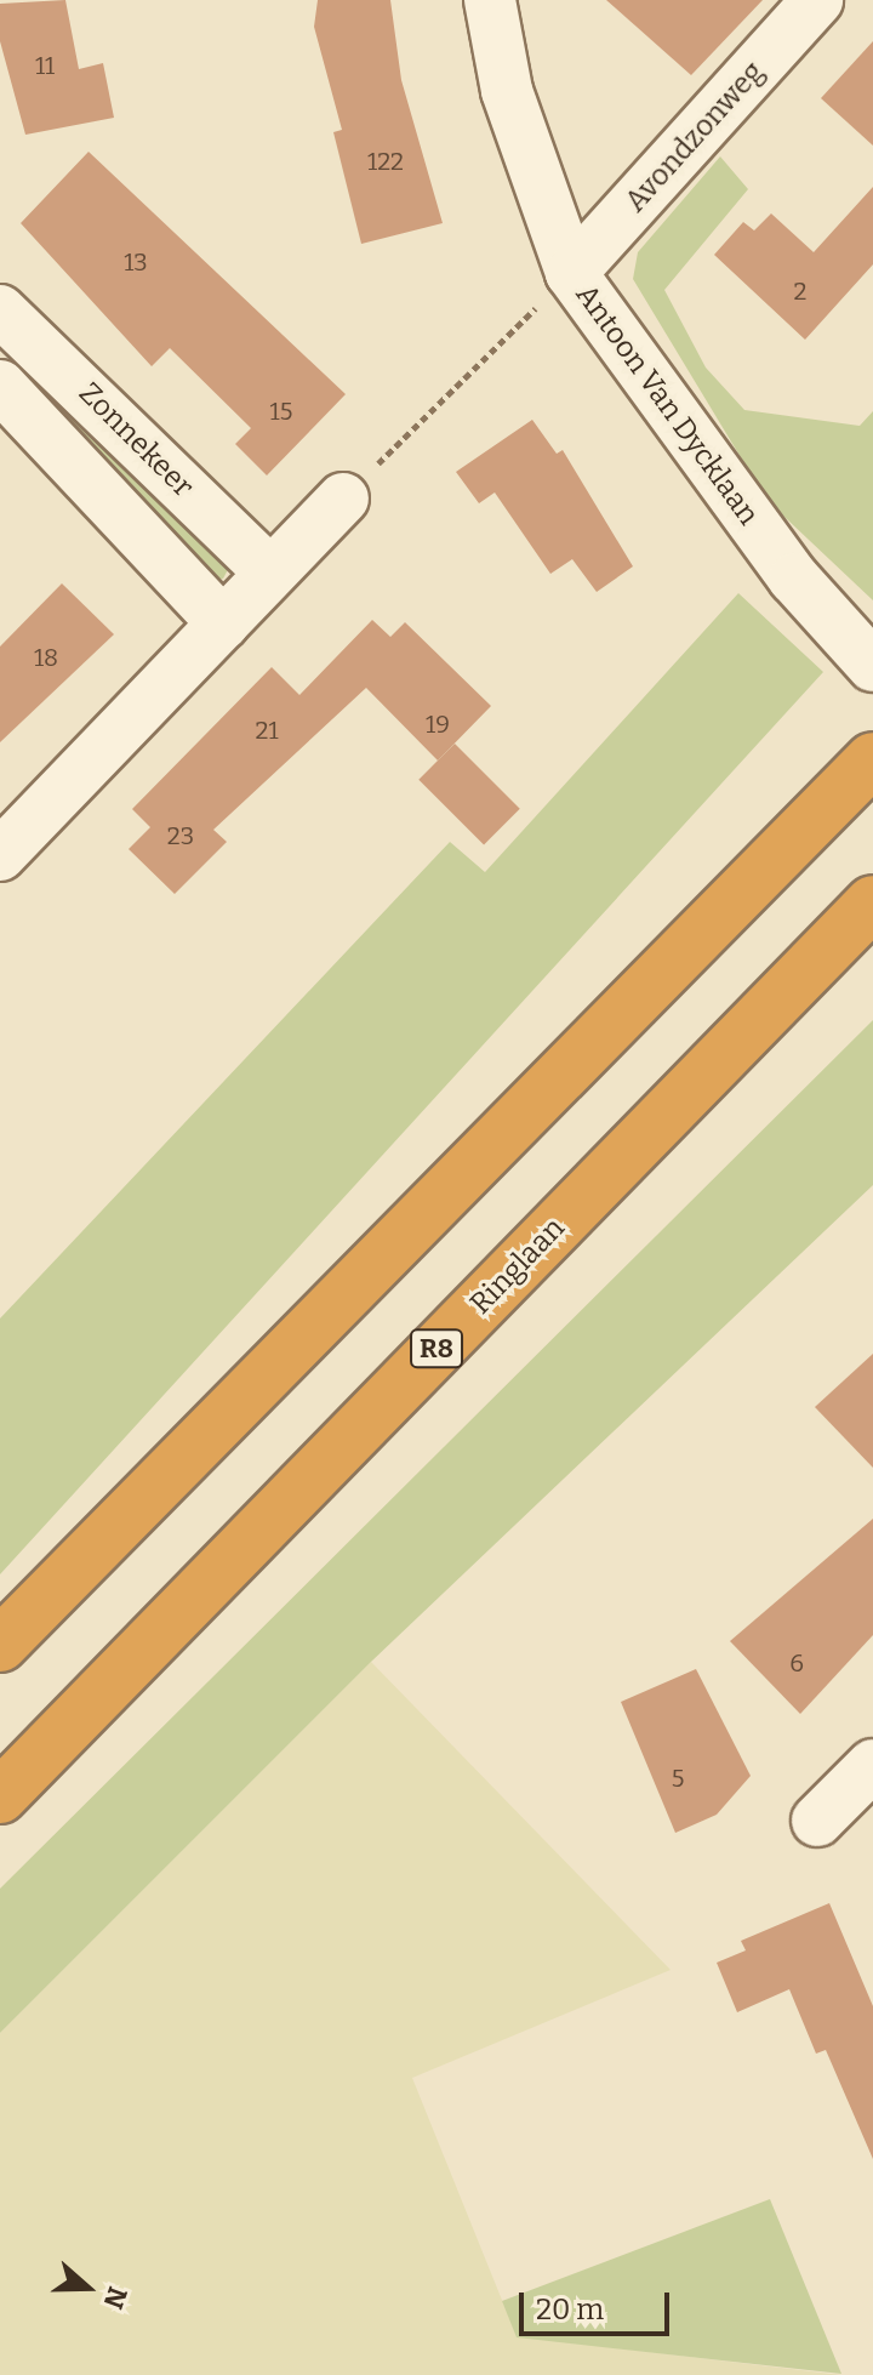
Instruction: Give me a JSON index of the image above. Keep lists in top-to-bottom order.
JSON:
{
  "streets": {
    "highway": ["Ringlaan", "R8"],
    "street": ["Avondzonweg", "Antoon Van Dycklaan", "Zonnekeer"]
  },
  "crossings": [
    ["Avondzonweg", "Antoon Van Dycklaan"]
  ],
  "house_numbers": [
    "11",
    "122",
    "13",
    "2",
    "15",
    "18",
    "19",
    "21",
    "23",
    "6",
    "5"
  ],
  "scale_bar": "20 m",
  "north": "right"
}
